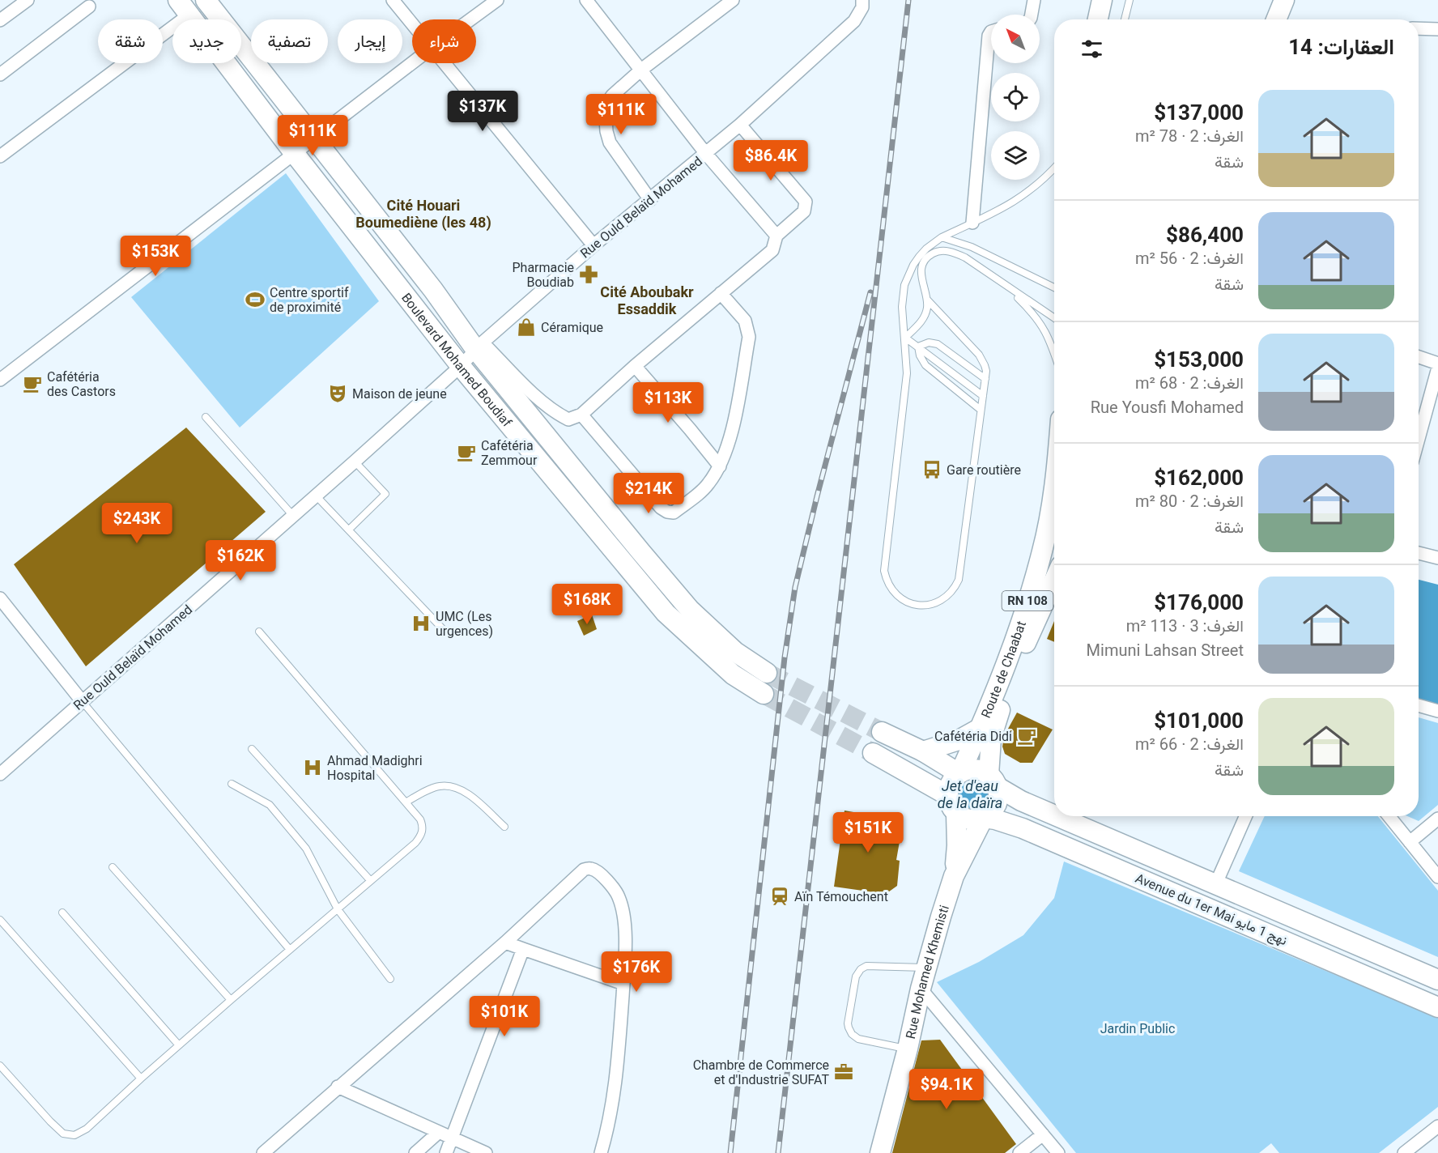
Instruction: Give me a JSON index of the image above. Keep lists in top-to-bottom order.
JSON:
{
  "streets": {
    "main road": [
      "Boulevard Mohamed Boudiaf",
      "RN 108",
      "Route de Chaabat",
      "Avenue du 1er Mai نهج 1 مايو",
      "Rue Mohamed Khemisti"
    ],
    "street": ["Rue Ould Belaïd Mohamed"]
  },
  "crossings": [
    ["Rue Ould Belaïd Mohamed", "Boulevard Mohamed Boudiaf"],
    ["Route de Chaabat", "Avenue du 1er Mai نهج 1 مايو"],
    ["Route de Chaabat", "Rue Mohamed Khemisti"],
    ["Avenue du 1er Mai نهج 1 مايو", "Rue Mohamed Khemisti"]
  ],
  "districts": ["Cité Houari Boumediène (les 48)", "Cité Aboubakr Essaddik"],
  "water": ["Jet d'eau de la daïra"],
  "parks": ["Jardin Public"],
  "places": {
    "pharmacy": ["Pharmacie Boudiab"],
    "sports": ["Centre sportif de proximité"],
    "shop": ["Céramique"],
    "cafe": ["Cafétéria des Castors", "Cafétéria Zemmour", "Cafétéria Didi"],
    "theatre": ["Maison de jeune"],
    "bus stop": ["Gare routière"],
    "hospital": ["UMC (Les urgences)", "Ahmad Madighri Hospital"],
    "station": ["Aïn Témouchent"],
    "office": ["Chambre de Commerce et d'Industrie SUFAT"]
  },
  "north": "top left",
  "page": {
    "chip": [
      "شراء",
      "إيجار",
      "تصفية",
      "جديد",
      "شقة"
    ],
    "heading": "العقارات: 14",
    "list": [
      {
        "name": "$137,000",
        "note": "الغرف: 2 · 78 m² · شقة"
      },
      {
        "name": "$86,400",
        "note": "الغرف: 2 · 56 m² · شقة"
      },
      {
        "name": "$153,000",
        "note": "الغرف: 2 · 68 m² · Rue Yousfi Mohamed"
      },
      {
        "name": "$162,000",
        "note": "الغرف: 2 · 80 m² · شقة"
      },
      {
        "name": "$176,000",
        "note": "الغرف: 3 · 113 m² · Mimuni Lahsan Street"
      },
      {
        "name": "$101,000",
        "note": "الغرف: 2 · 66 m² · شقة"
      }
    ],
    "price": [
      "$137K",
      "$111K",
      "$111K",
      "$86.4K",
      "$153K",
      "$113K",
      "$214K",
      "$243K",
      "$162K",
      "$168K",
      "$151K",
      "$176K",
      "$101K",
      "$94.1K"
    ]
  }
}
